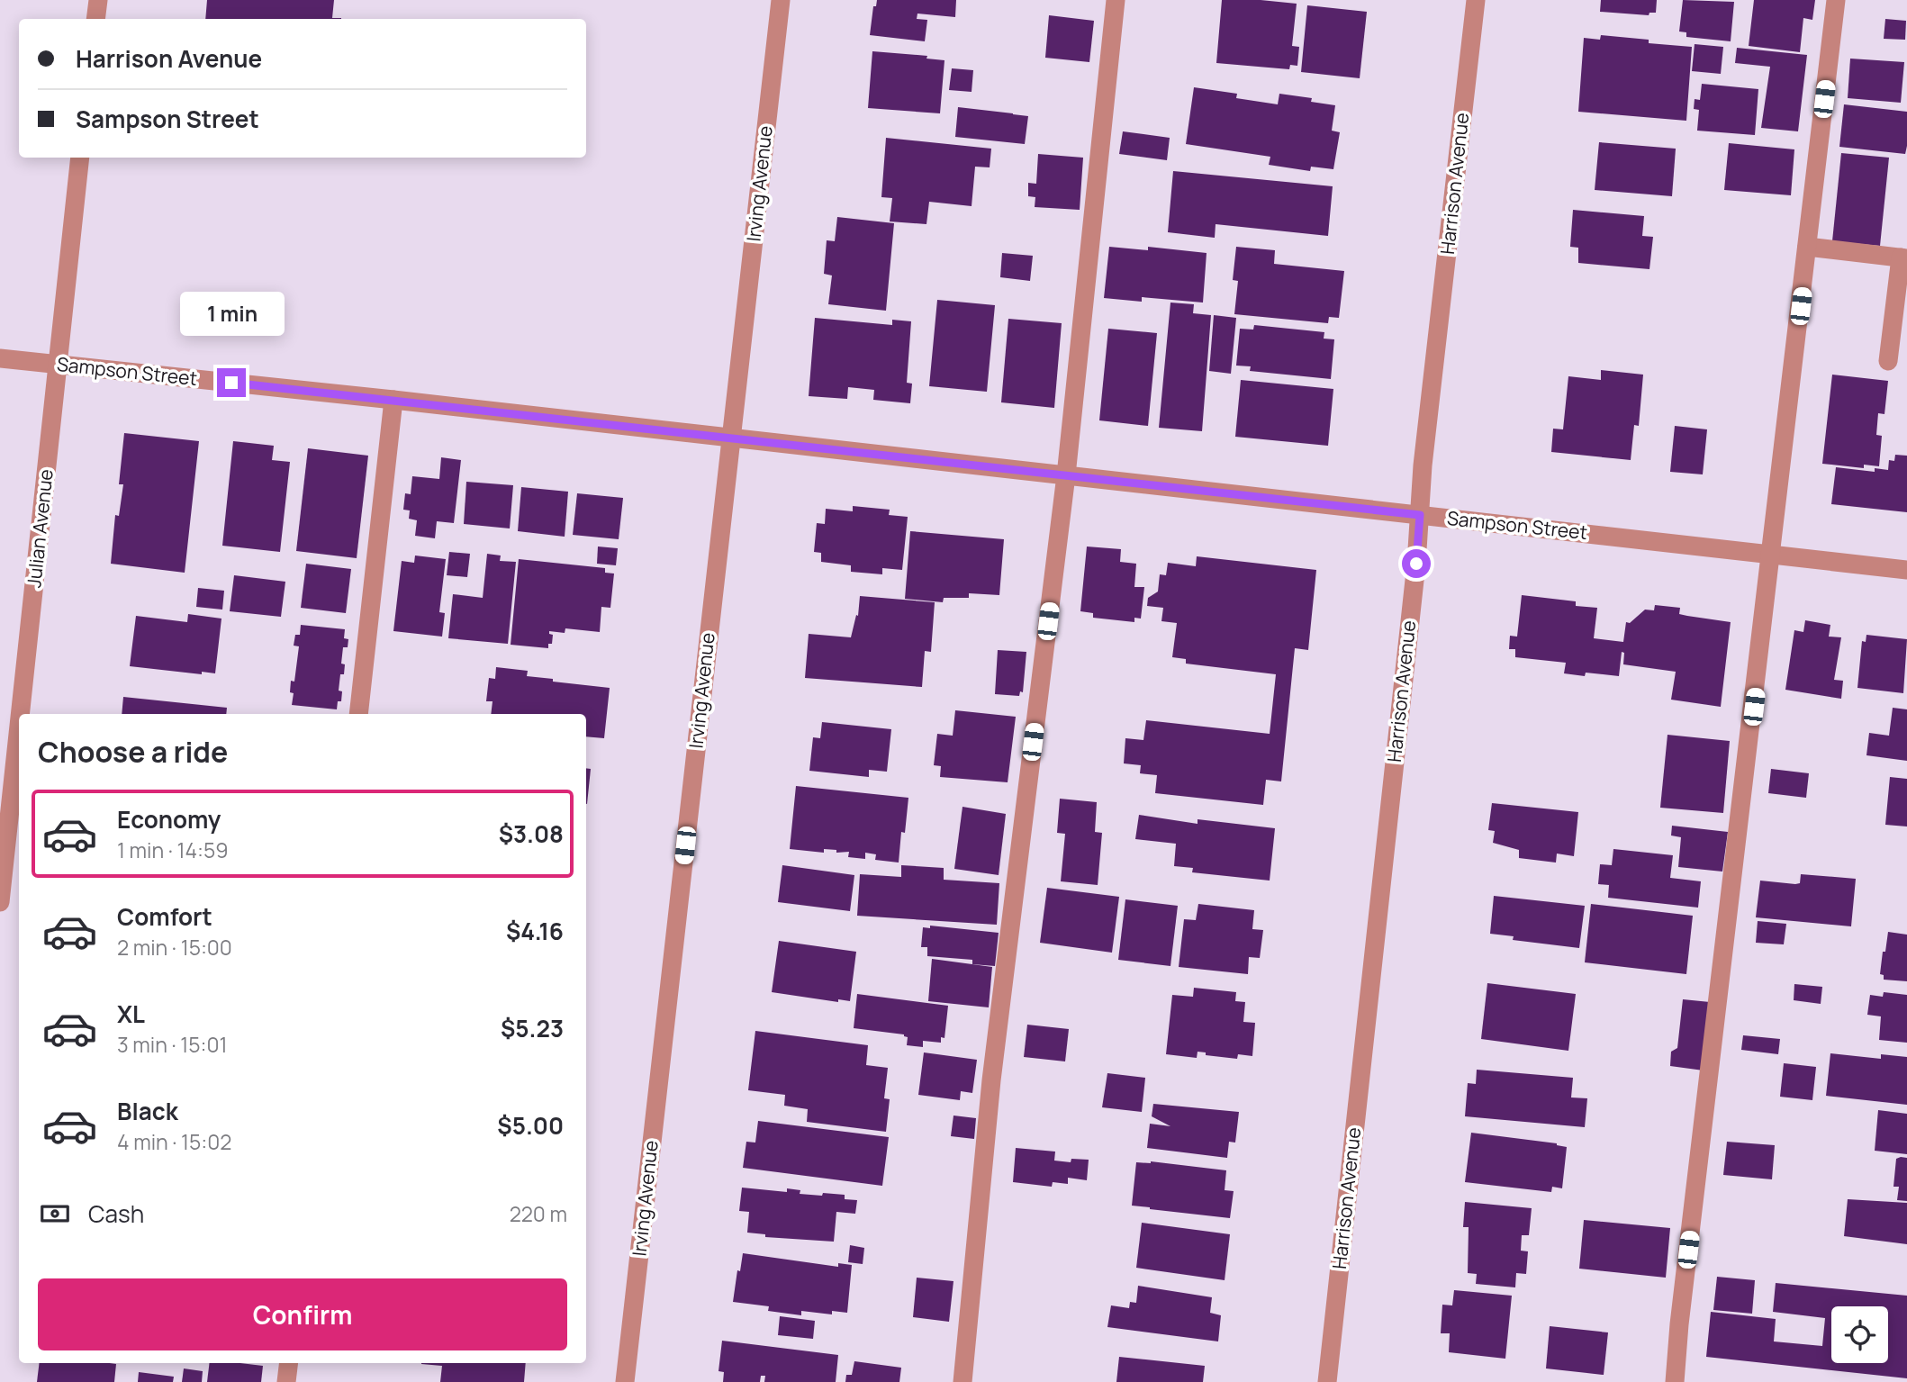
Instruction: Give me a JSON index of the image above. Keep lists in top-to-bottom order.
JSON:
{
  "streets": {
    "street": [
      "Irving Avenue",
      "Harrison Avenue",
      "Sampson Street",
      "Julian Avenue"
    ]
  },
  "crossings": [
    ["Irving Avenue", "Sampson Street"],
    ["Harrison Avenue", "Sampson Street"],
    ["Sampson Street", "Julian Avenue"]
  ],
  "page": {
    "banner": ["Harrison Avenue", "Sampson Street"],
    "bubble": "1 min",
    "heading": "Choose a ride",
    "list": [
      {
        "name": "Economy",
        "note": "1 min · 14:59",
        "value": "$3.08"
      },
      {
        "name": "Comfort",
        "note": "2 min · 15:00",
        "value": "$4.16"
      },
      {
        "name": "XL",
        "note": "3 min · 15:01",
        "value": "$5.23"
      },
      {
        "name": "Black",
        "note": "4 min · 15:02",
        "value": "$5.00"
      }
    ],
    "pay": ["Cash", "220 m"],
    "buttons": "Confirm"
  }
}
